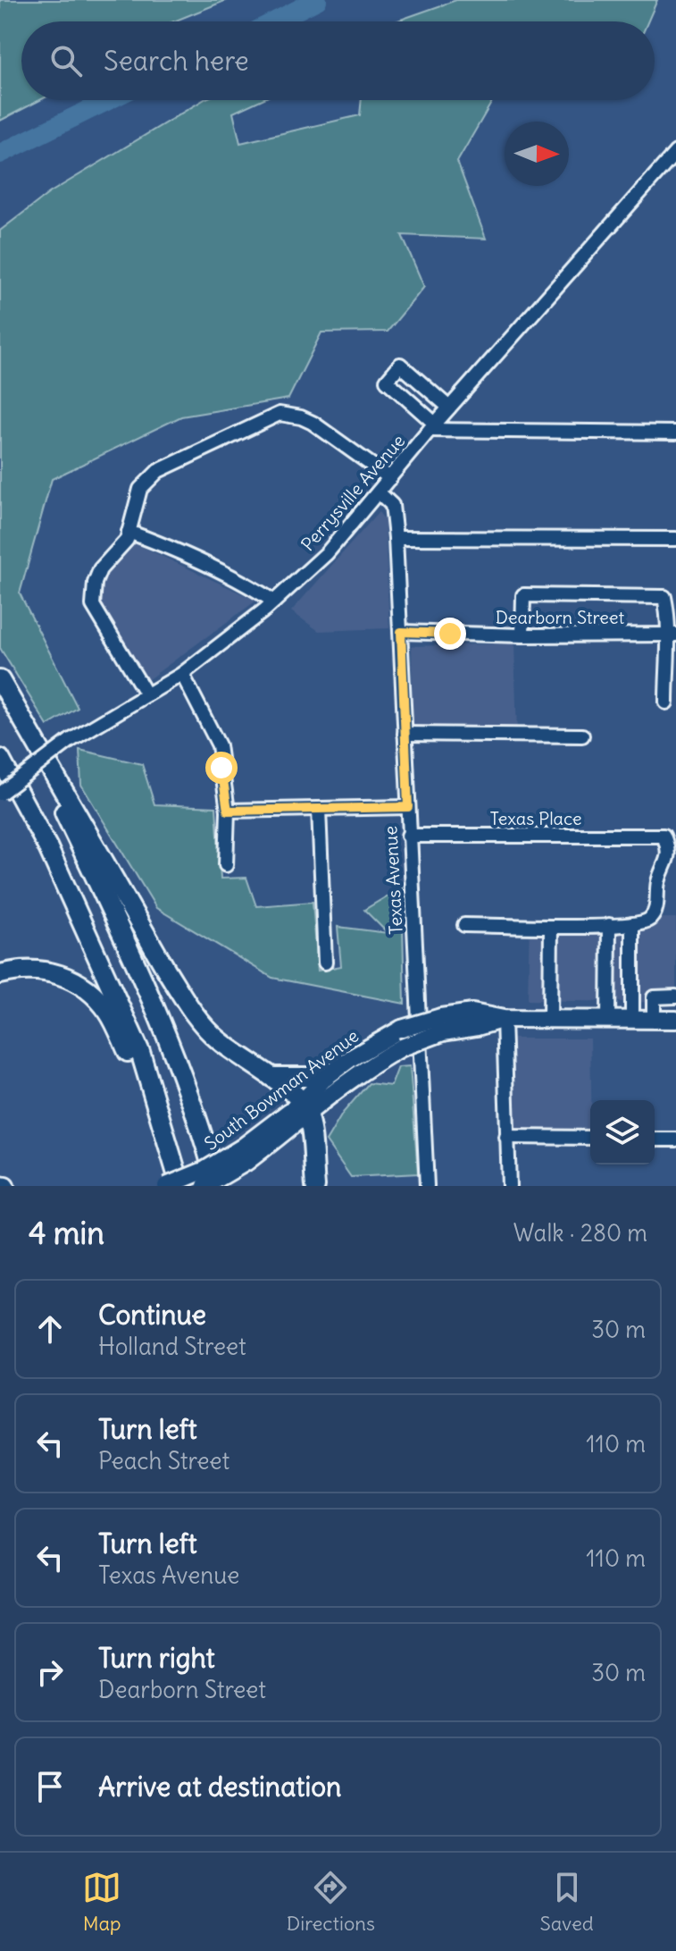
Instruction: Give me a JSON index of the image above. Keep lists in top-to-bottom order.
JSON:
{
  "streets": {
    "main road": ["South Bowman Avenue"],
    "street": [
      "Perrysville Avenue",
      "Dearborn Street",
      "Texas Place",
      "Texas Avenue"
    ]
  },
  "crossings": [
    ["Perrysville Avenue", "Texas Avenue"],
    ["Dearborn Street", "Texas Avenue"],
    ["Texas Place", "Texas Avenue"]
  ],
  "north": "right",
  "page": {
    "search": "Search here",
    "heading": ["4 min", "Walk · 280 m"],
    "list": [
      ["Continue", "Holland Street", "30 m"],
      ["Turn left", "Peach Street", "110 m"],
      ["Turn left", "Texas Avenue", "110 m"],
      ["Turn right", "Dearborn Street", "30 m"],
      "Arrive at destination"
    ],
    "nav": ["Map", "Directions", "Saved"]
  }
}
